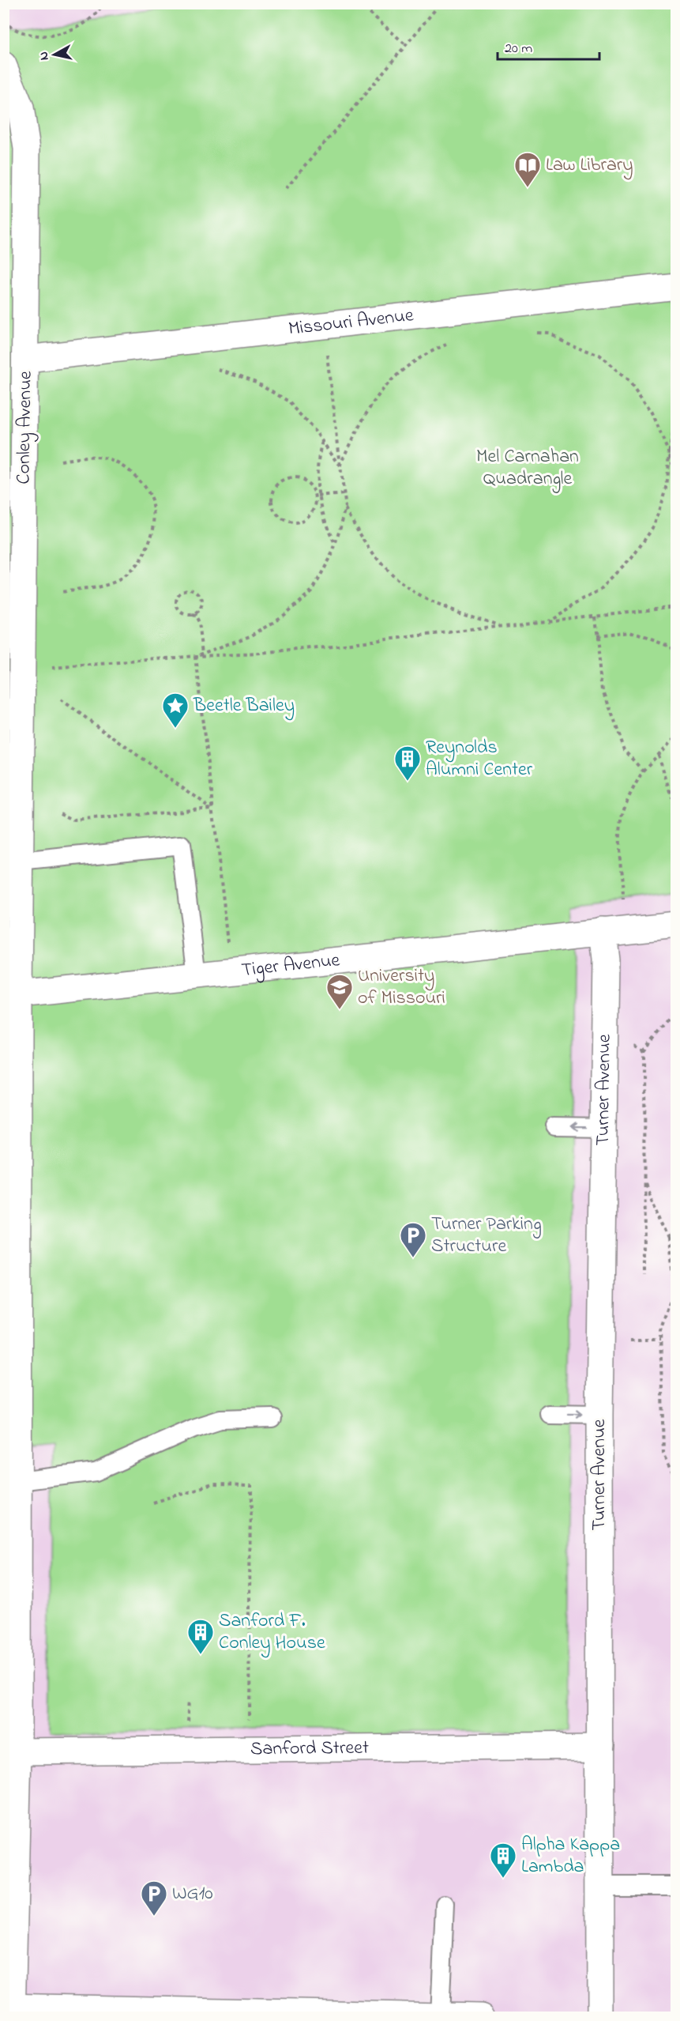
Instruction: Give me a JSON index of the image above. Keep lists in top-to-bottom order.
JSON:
{
  "streets": {
    "street": [
      "Missouri Avenue",
      "Conley Avenue",
      "Tiger Avenue",
      "Turner Avenue",
      "Sanford Street"
    ]
  },
  "crossings": [
    ["Missouri Avenue", "Conley Avenue"],
    ["Conley Avenue", "Tiger Avenue"],
    ["Conley Avenue", "Sanford Street"],
    ["Tiger Avenue", "Turner Avenue"],
    ["Turner Avenue", "Sanford Street"]
  ],
  "parks": ["Mel Carnahan Quadrangle"],
  "places": {
    "library": ["Law Library"],
    "place": ["Beetle Bailey"],
    "building": ["Reynolds Alumni Center", "Sanford F. Conley House", "Alpha Kappa Lambda"],
    "school or university": ["University of Missouri"],
    "parking": ["Turner Parking Structure", "WG10"]
  },
  "scale_bar": "20 m",
  "north": "left"
}
